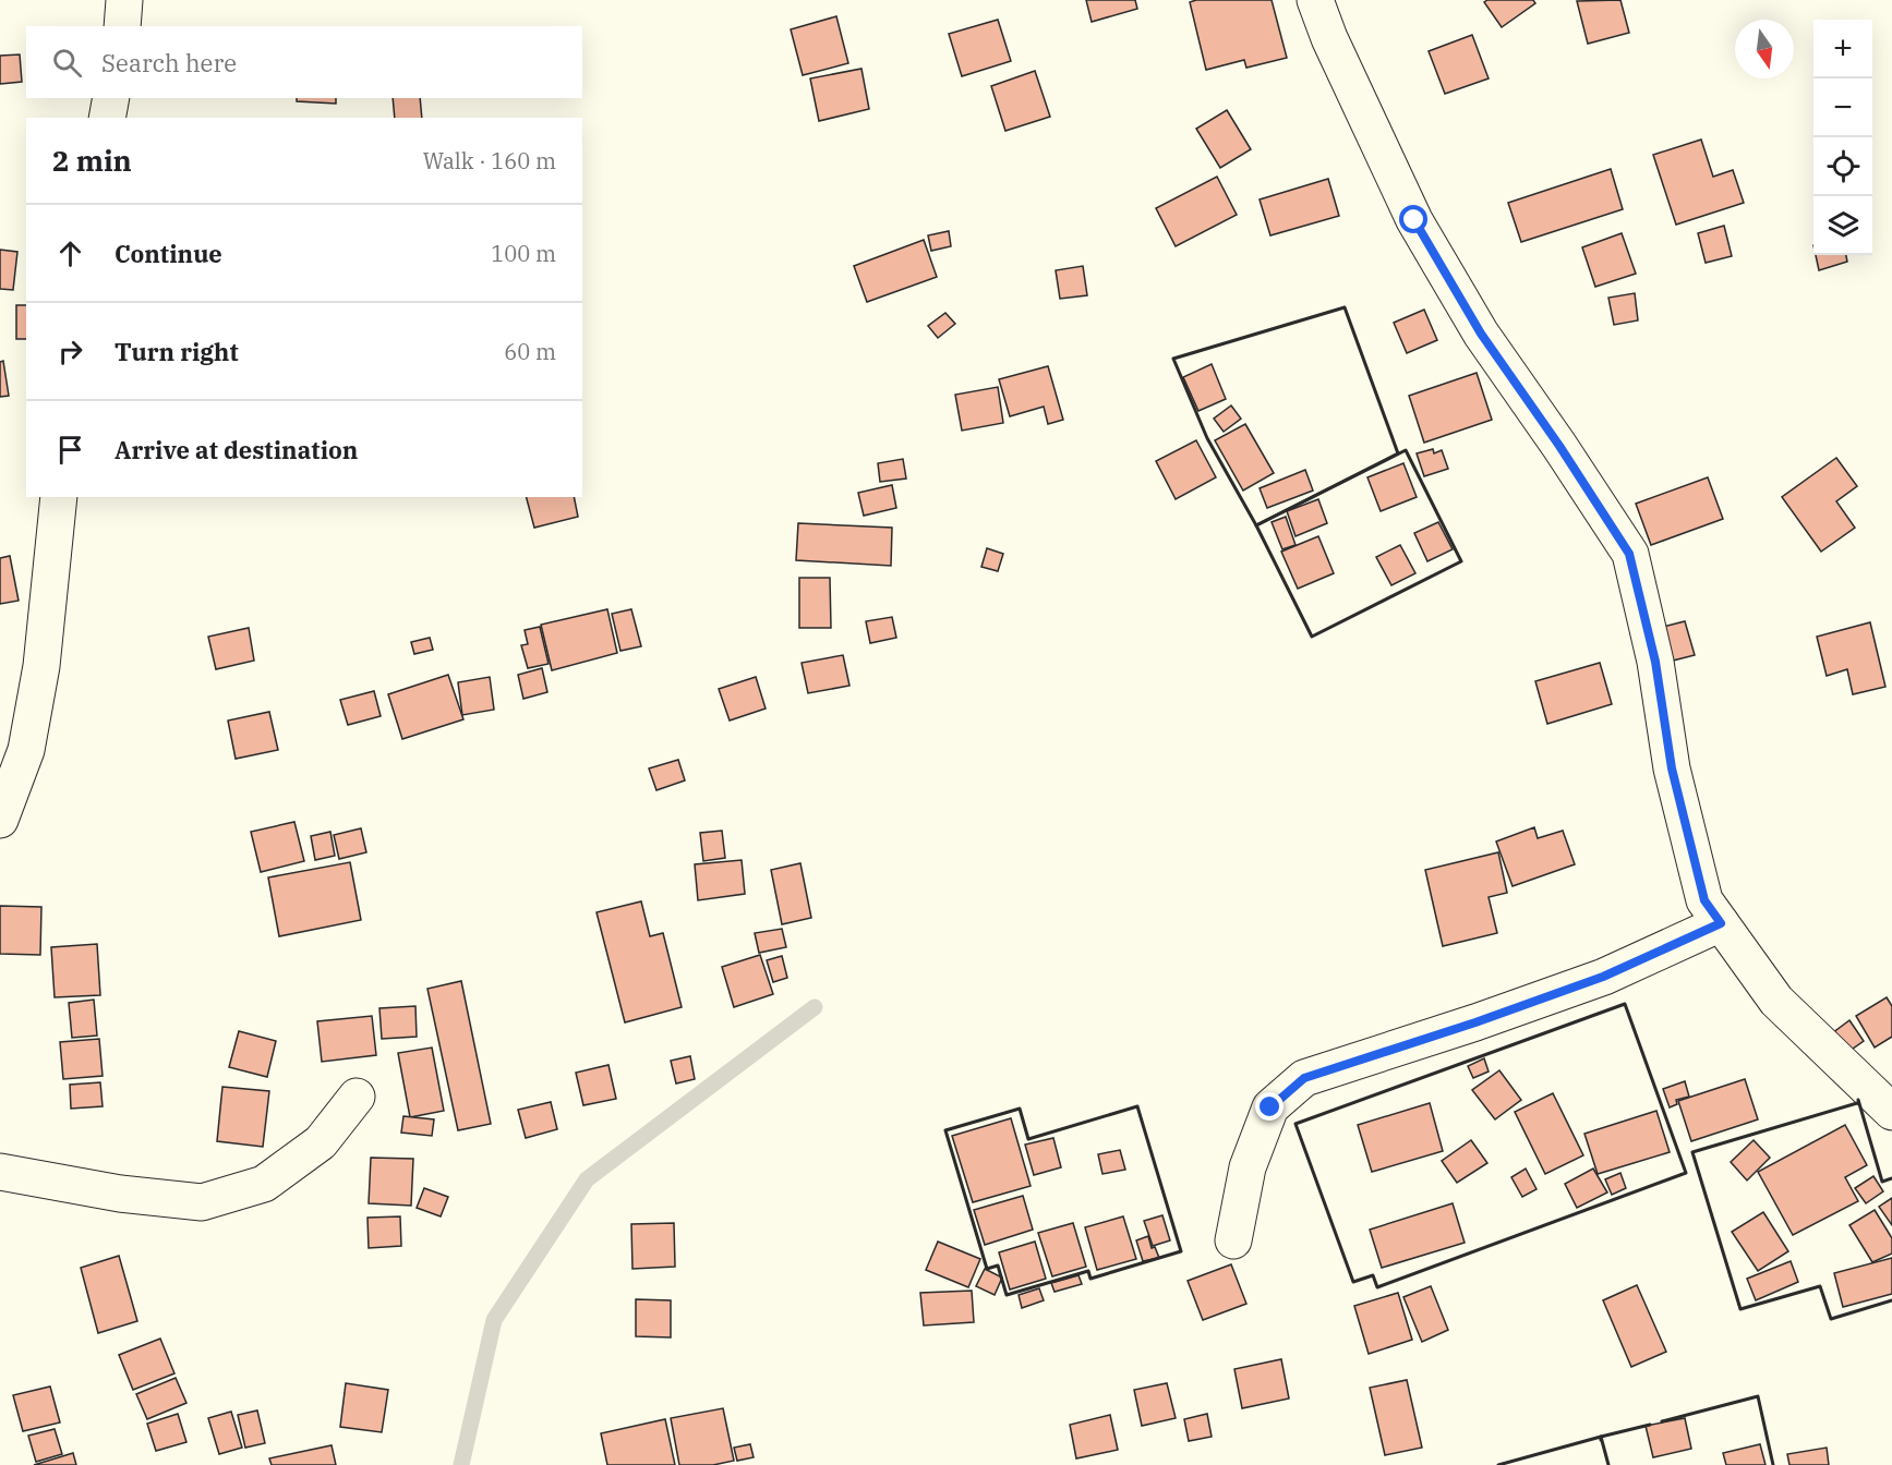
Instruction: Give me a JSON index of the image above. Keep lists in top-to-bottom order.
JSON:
{
  "north": "bottom",
  "page": {
    "map_buttons": ["+", "−"],
    "search": "Search here",
    "heading": ["2 min", "Walk · 160 m"],
    "list": [
      ["Continue", "100 m"],
      ["Turn right", "60 m"],
      "Arrive at destination"
    ]
  }
}
